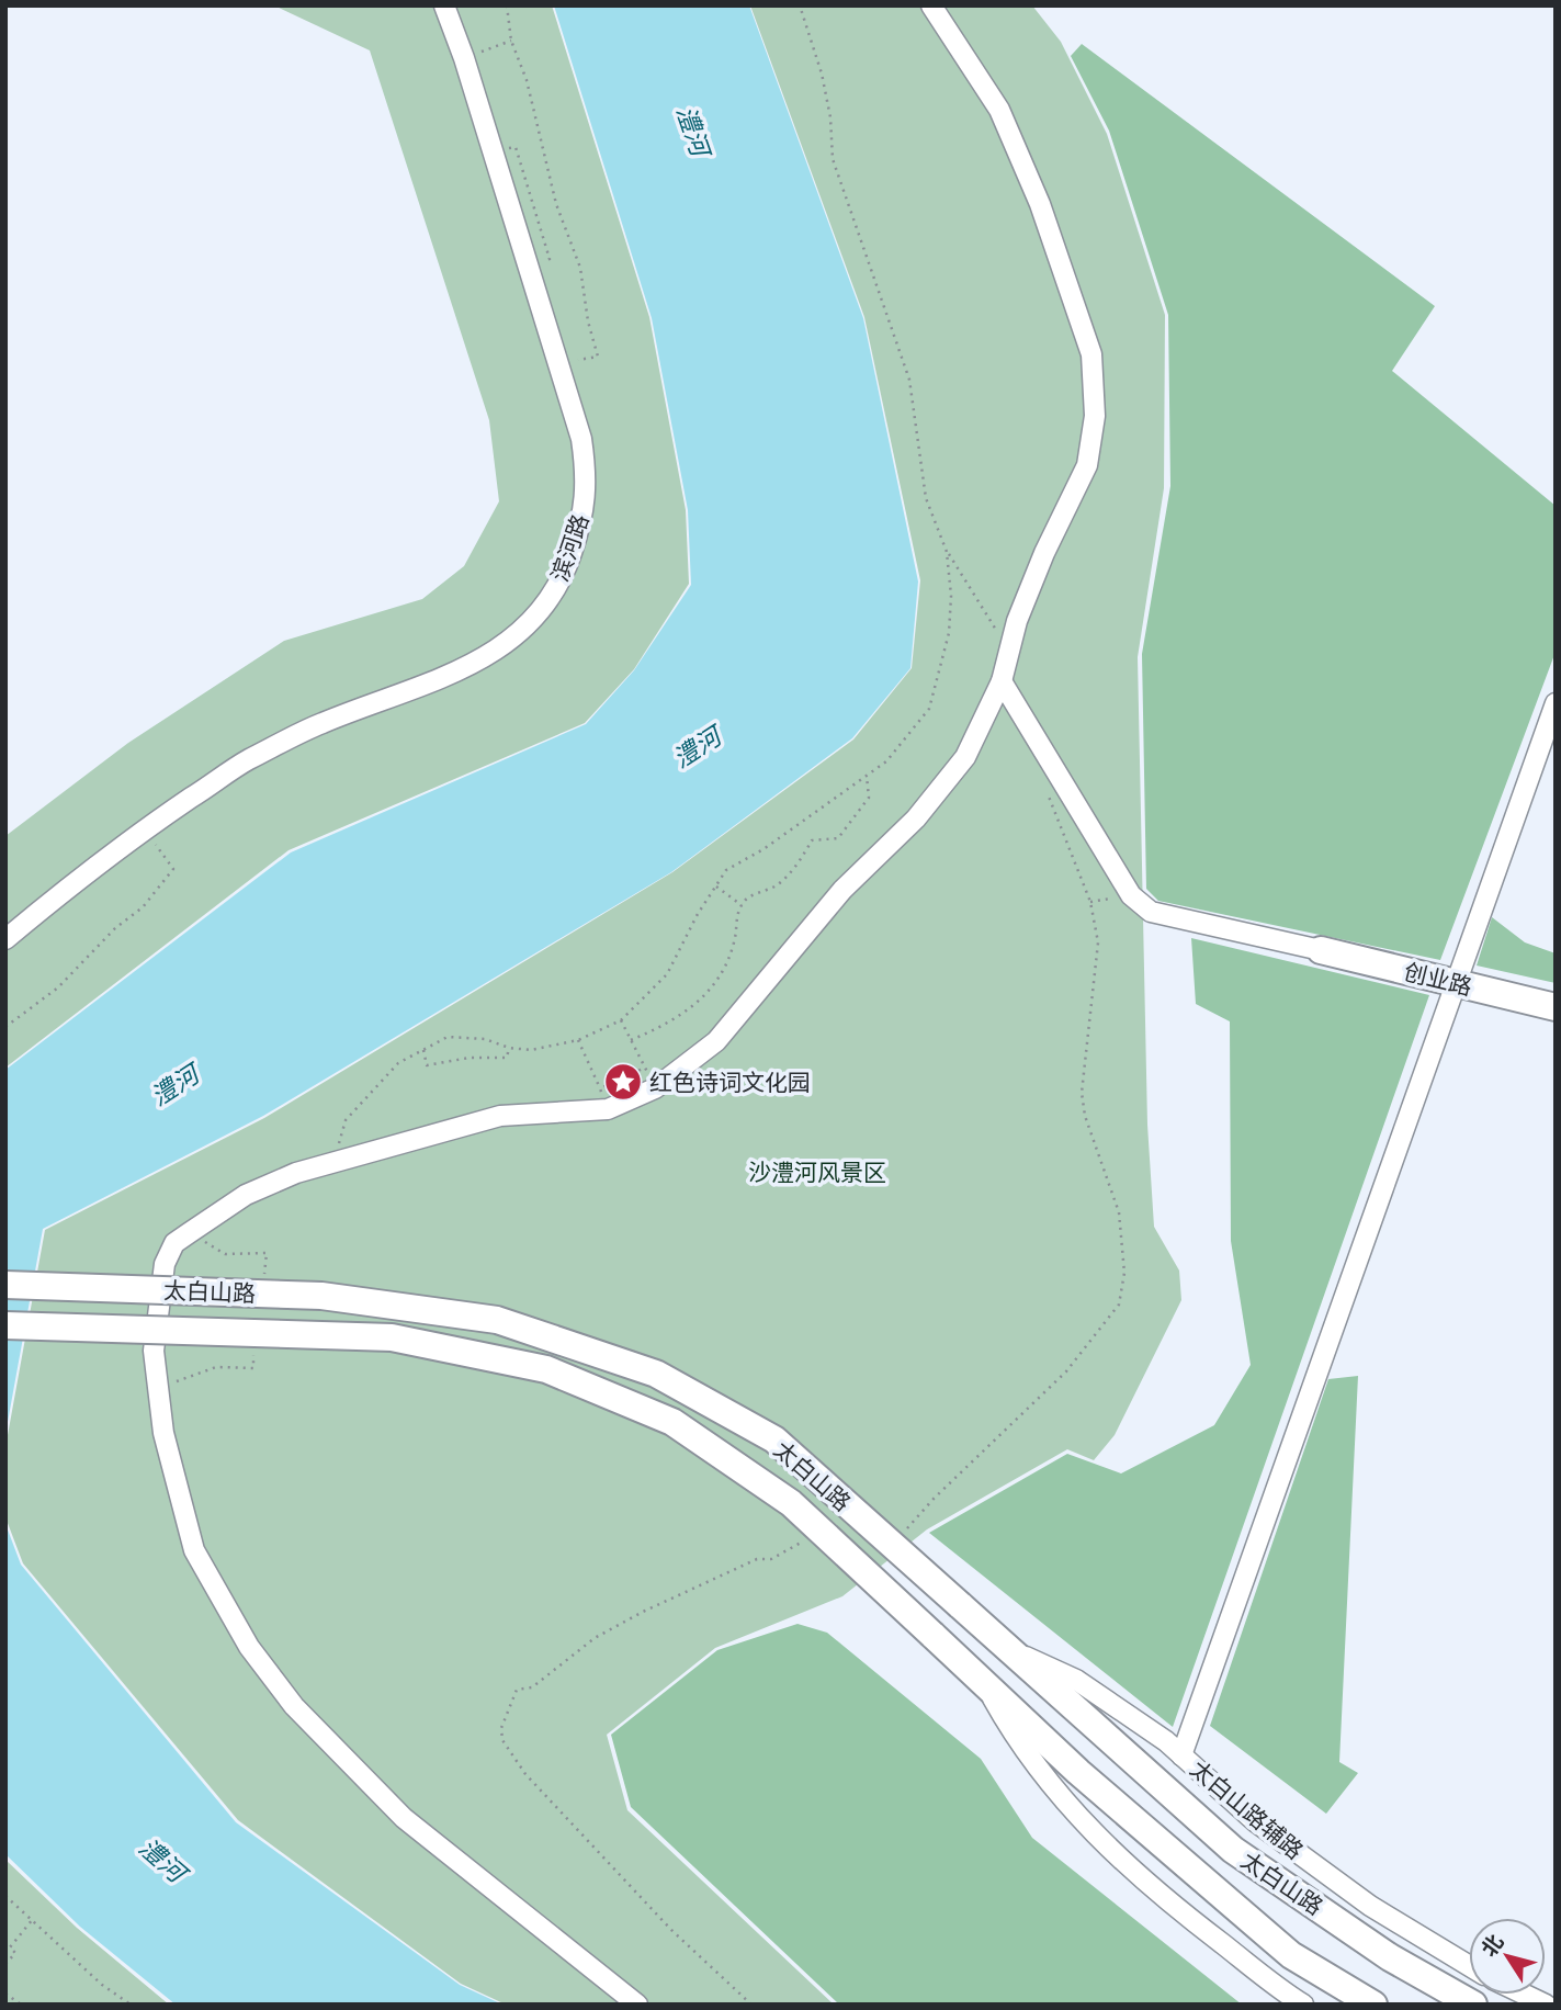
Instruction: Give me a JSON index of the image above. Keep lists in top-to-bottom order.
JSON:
{
  "streets": {
    "main road": ["创业路", "太白山路"],
    "street": ["滨河路", "太白山路辅路"]
  },
  "crossings": [
    ["太白山路", "太白山路辅路"]
  ],
  "water": ["澧河"],
  "parks": ["沙澧河风景区"],
  "places": {
    "place": ["红色诗词文化园"]
  },
  "north": "top left"
}
